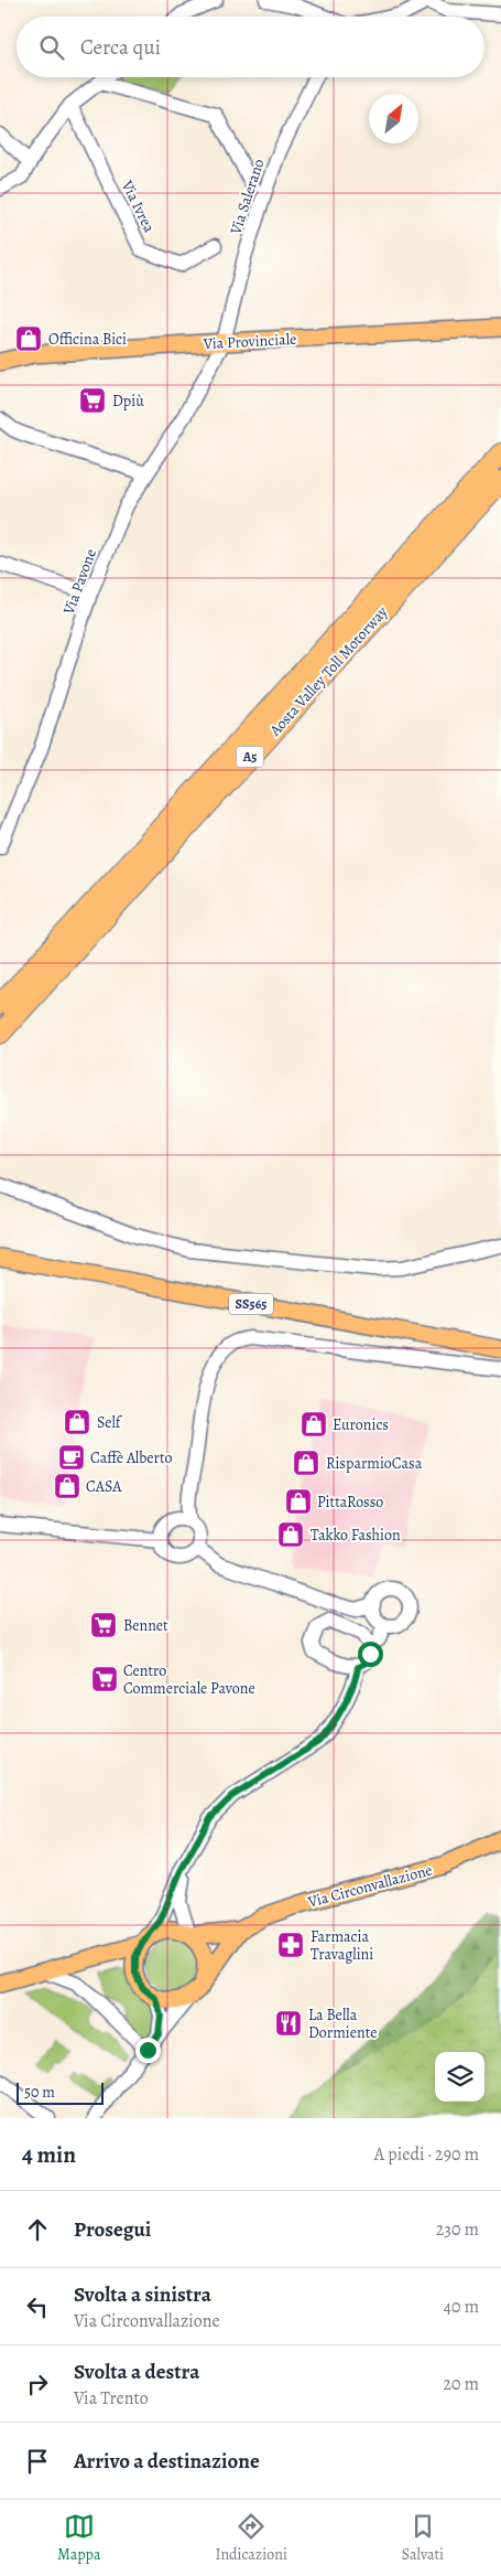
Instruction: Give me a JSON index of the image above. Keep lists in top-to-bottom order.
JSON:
{
  "streets": {
    "highway": ["Aosta Valley Toll Motorway", "A5"],
    "main road": ["Via Provinciale", "SS565", "Via Circonvallazione"],
    "street": ["Via Salerano", "Via Ivrea", "Via Pavone"]
  },
  "crossings": [
    ["Via Salerano", "Via Provinciale"],
    ["Via Salerano", "Via Pavone"],
    ["Via Provinciale", "Via Pavone"]
  ],
  "places": {
    "shop": [
      "Officina Bici",
      "Self",
      "Euronics",
      "RisparmioCasa",
      "CASA",
      "PittaRosso",
      "Takko Fashion"
    ],
    "supermarket": ["Dpiù", "Bennet", "Centro Commerciale Pavone"],
    "cafe": ["Caffè Alberto"],
    "pharmacy": ["Farmacia Travaglini"],
    "restaurant": ["La Bella Dormiente"]
  },
  "scale_bar": "50 m",
  "north": "top right",
  "page": {
    "search": "Cerca qui",
    "scale": "50 m",
    "heading": ["4 min", "A piedi · 290 m"],
    "list": [
      ["Prosegui", "230 m"],
      ["Svolta a sinistra", "Via Circonvallazione", "40 m"],
      ["Svolta a destra", "Via Trento", "20 m"],
      "Arrivo a destinazione"
    ],
    "nav": ["Mappa", "Indicazioni", "Salvati"]
  }
}
